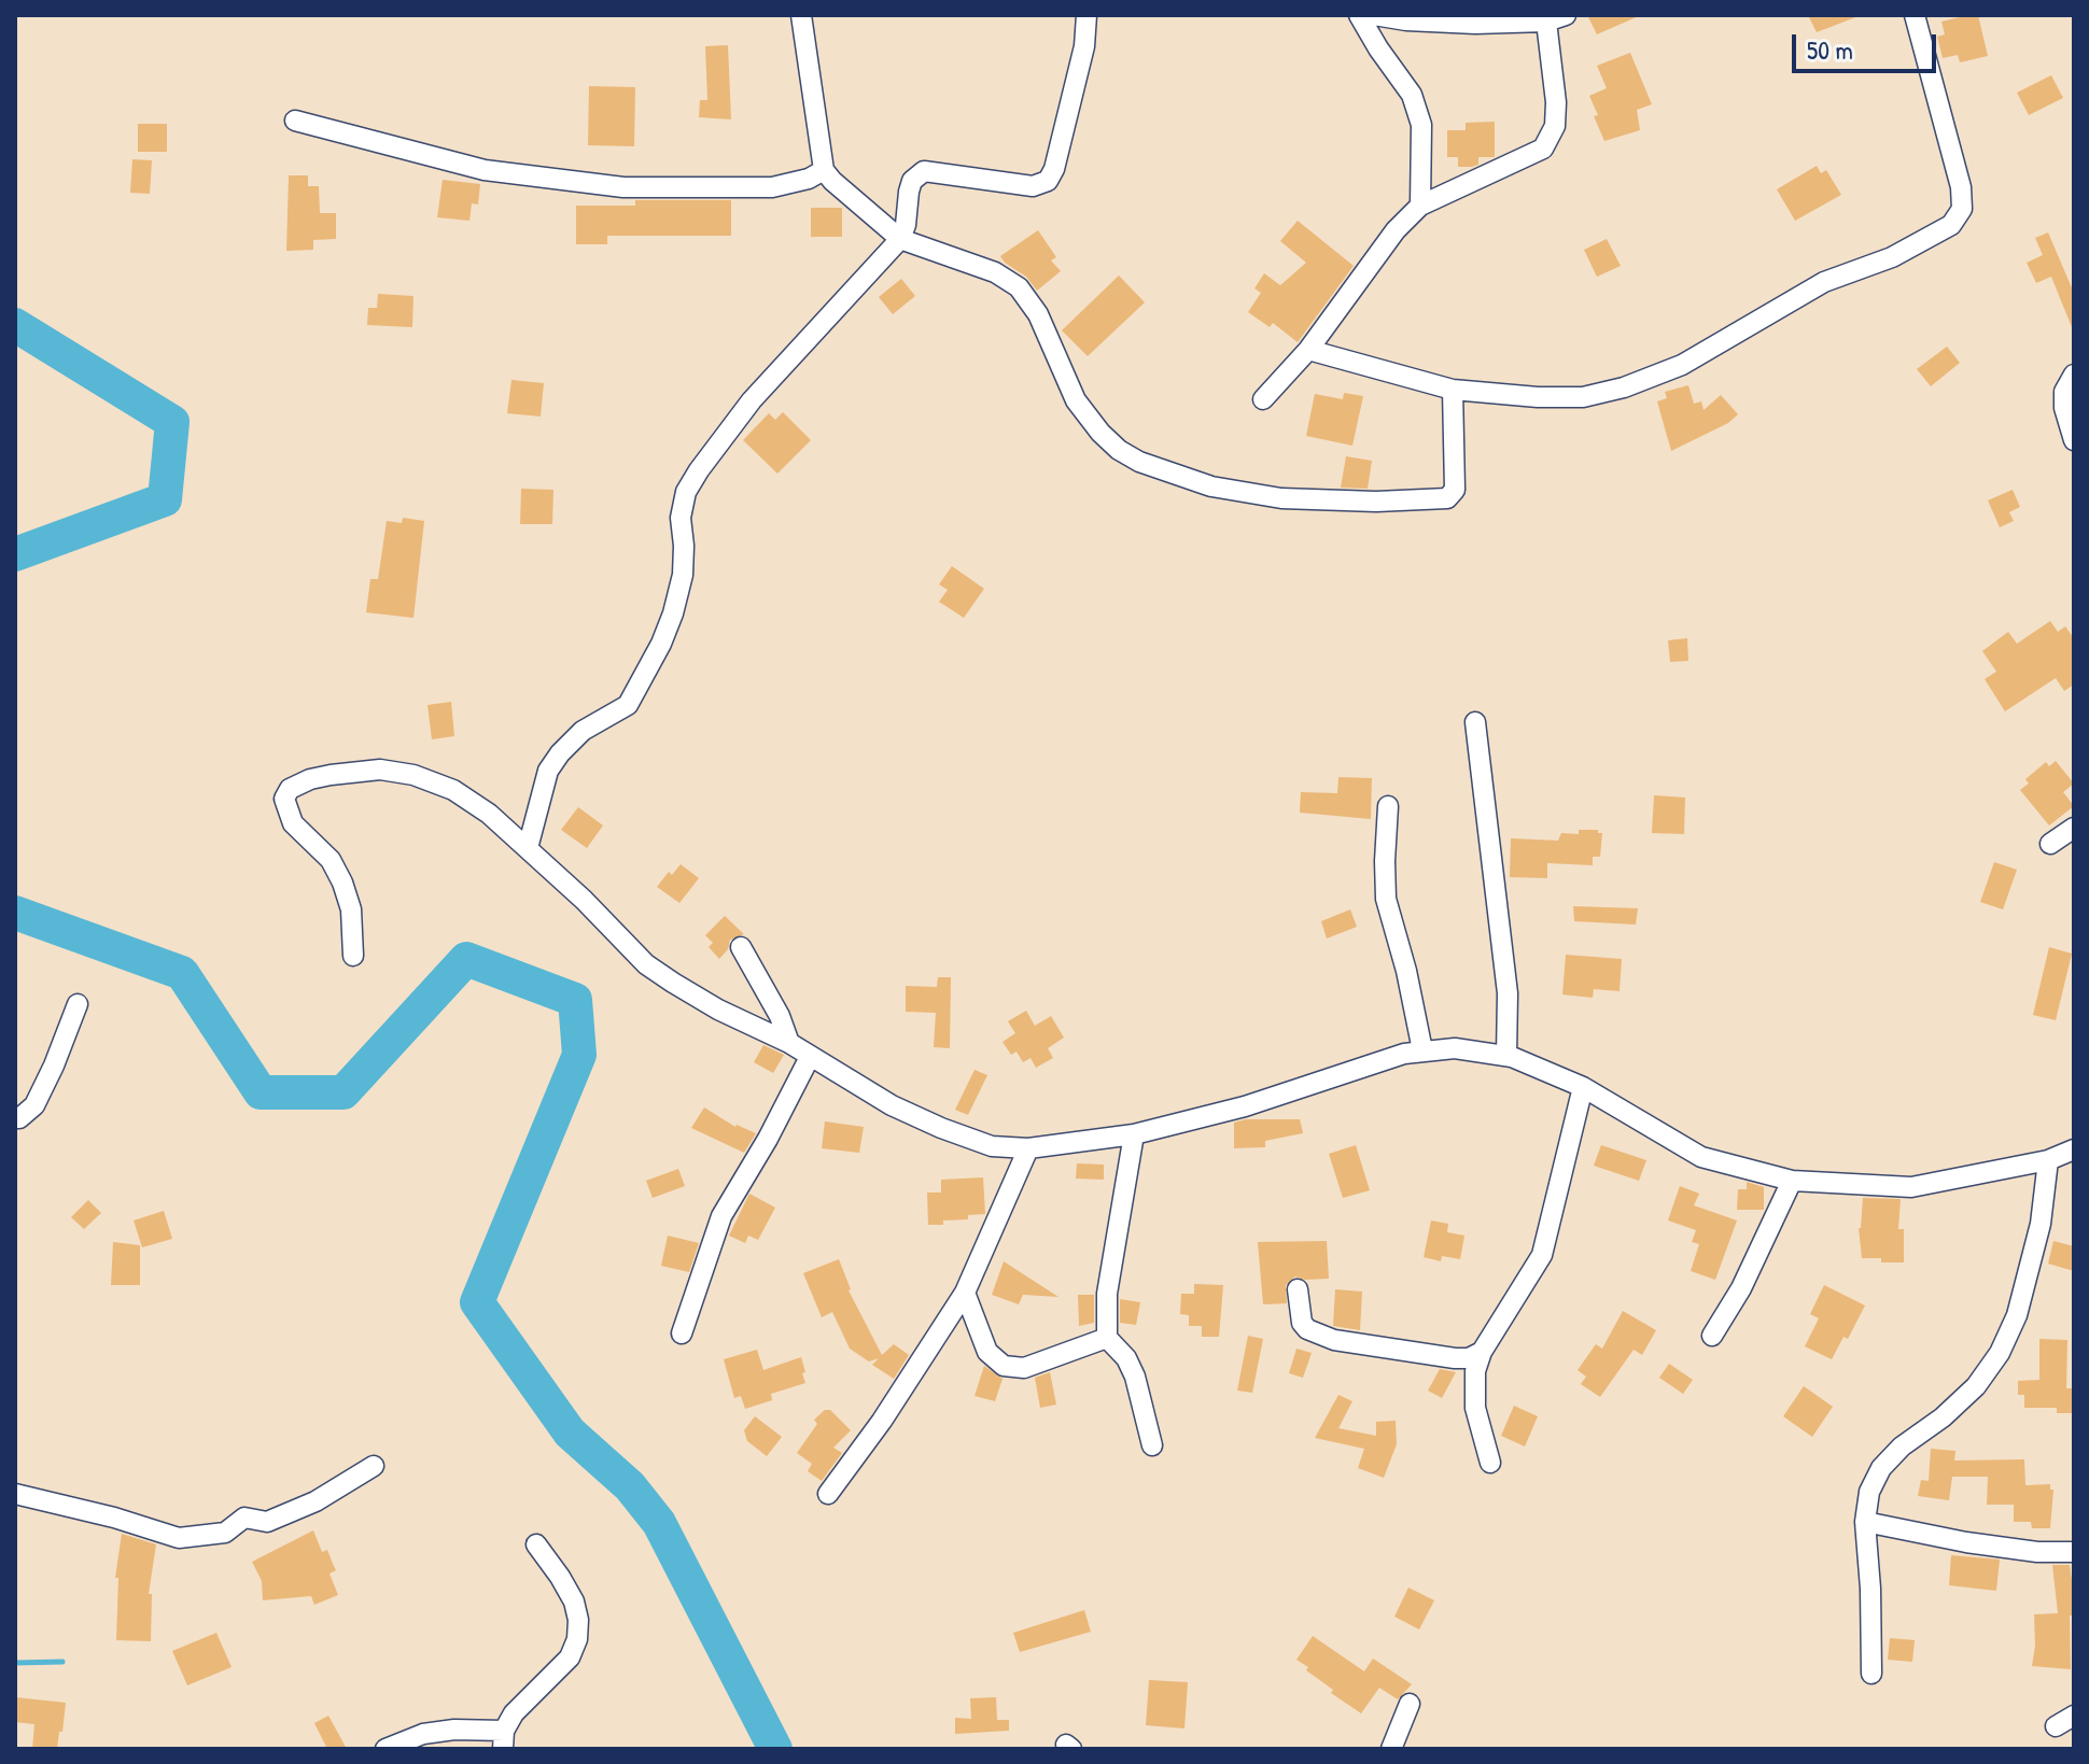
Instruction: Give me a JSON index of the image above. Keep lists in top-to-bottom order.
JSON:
{
  "scale_bar": "50 m"
}
